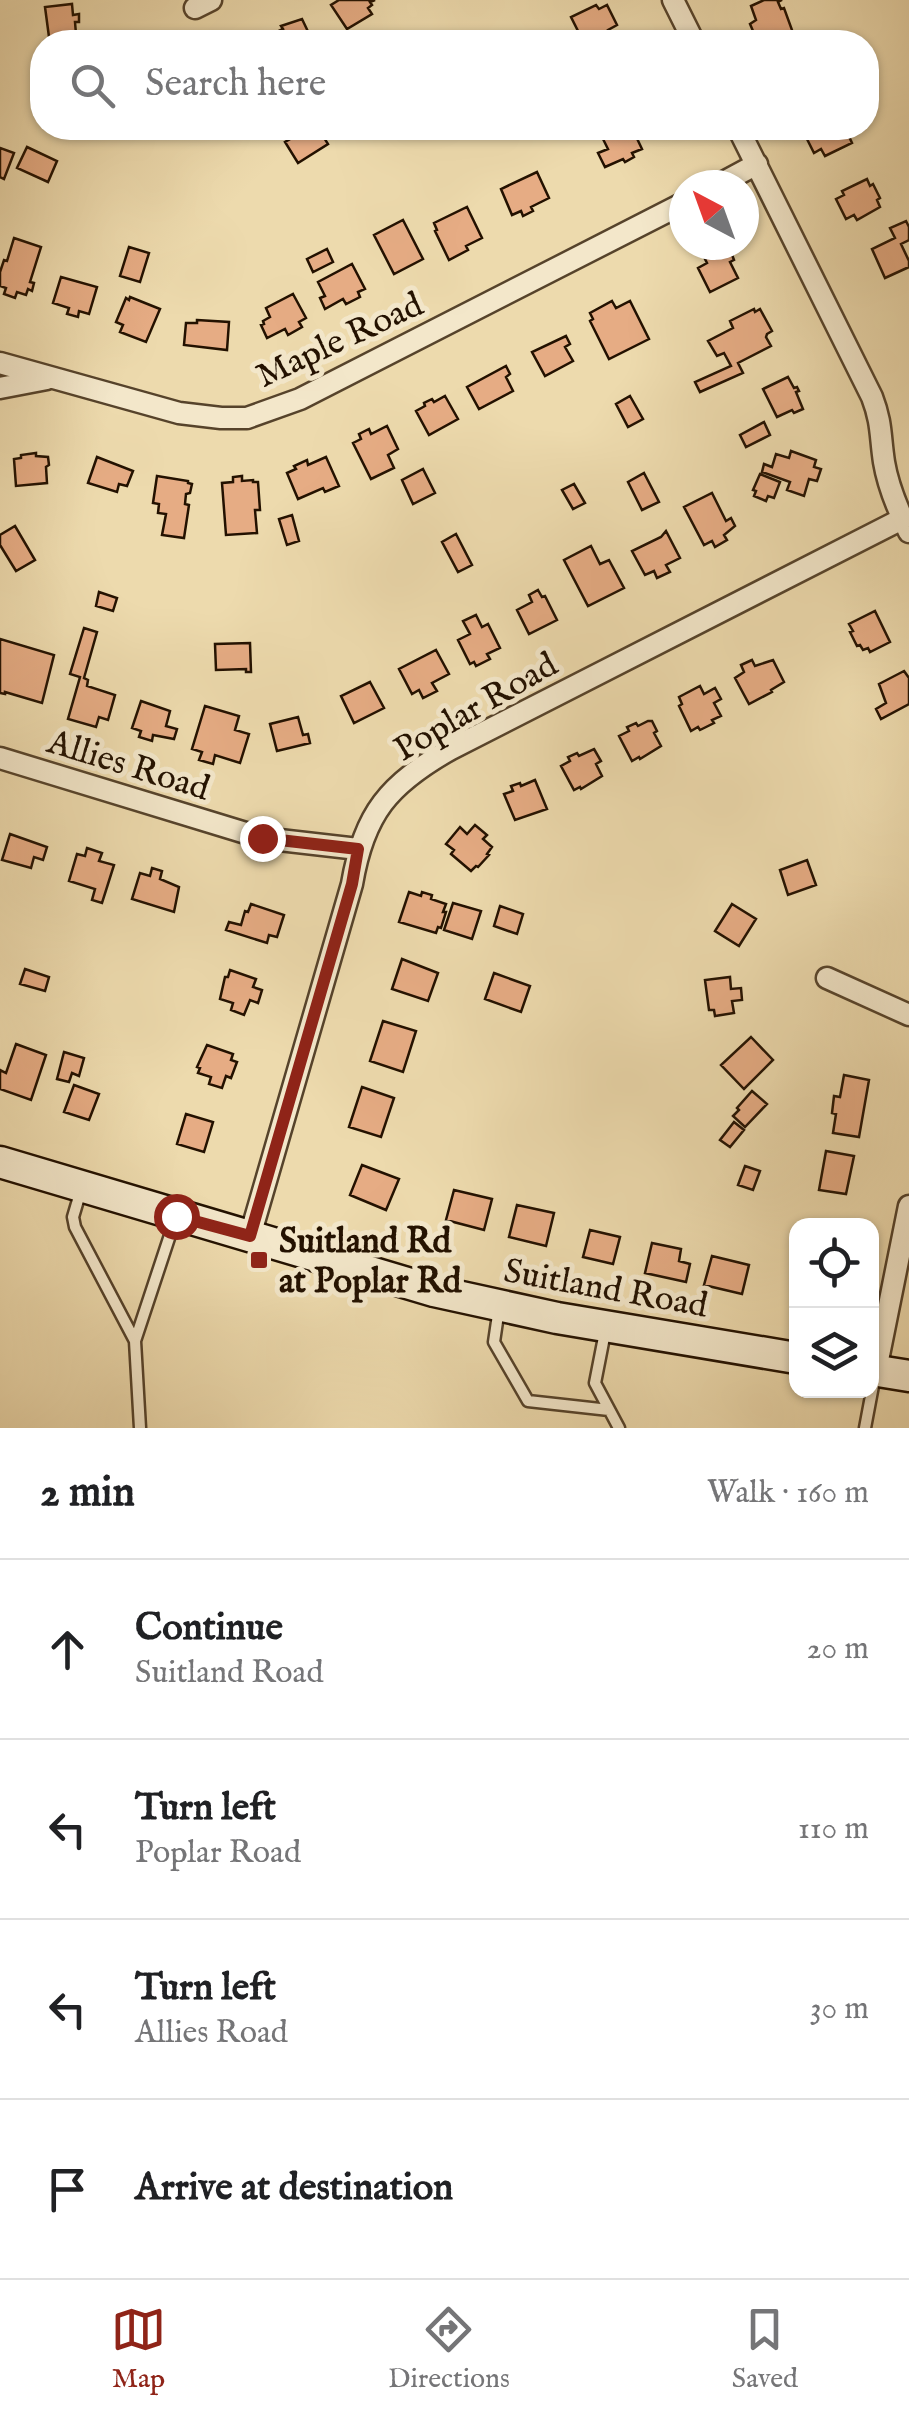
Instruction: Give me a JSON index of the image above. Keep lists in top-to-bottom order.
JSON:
{
  "streets": {
    "main road": ["Suitland Road"],
    "street": ["Maple Road", "Poplar Road", "Allies Road"]
  },
  "crossings": [
    ["Poplar Road", "Allies Road"],
    ["Poplar Road", "Suitland Road"]
  ],
  "places": {
    "transit": ["Suitland Rd at Poplar Rd"]
  },
  "north": "top left",
  "page": {
    "search": "Search here",
    "heading": ["2 min", "Walk · 160 m"],
    "list": [
      ["Continue", "Suitland Road", "20 m"],
      ["Turn left", "Poplar Road", "110 m"],
      ["Turn left", "Allies Road", "30 m"],
      "Arrive at destination"
    ],
    "nav": ["Map", "Directions", "Saved"]
  }
}
